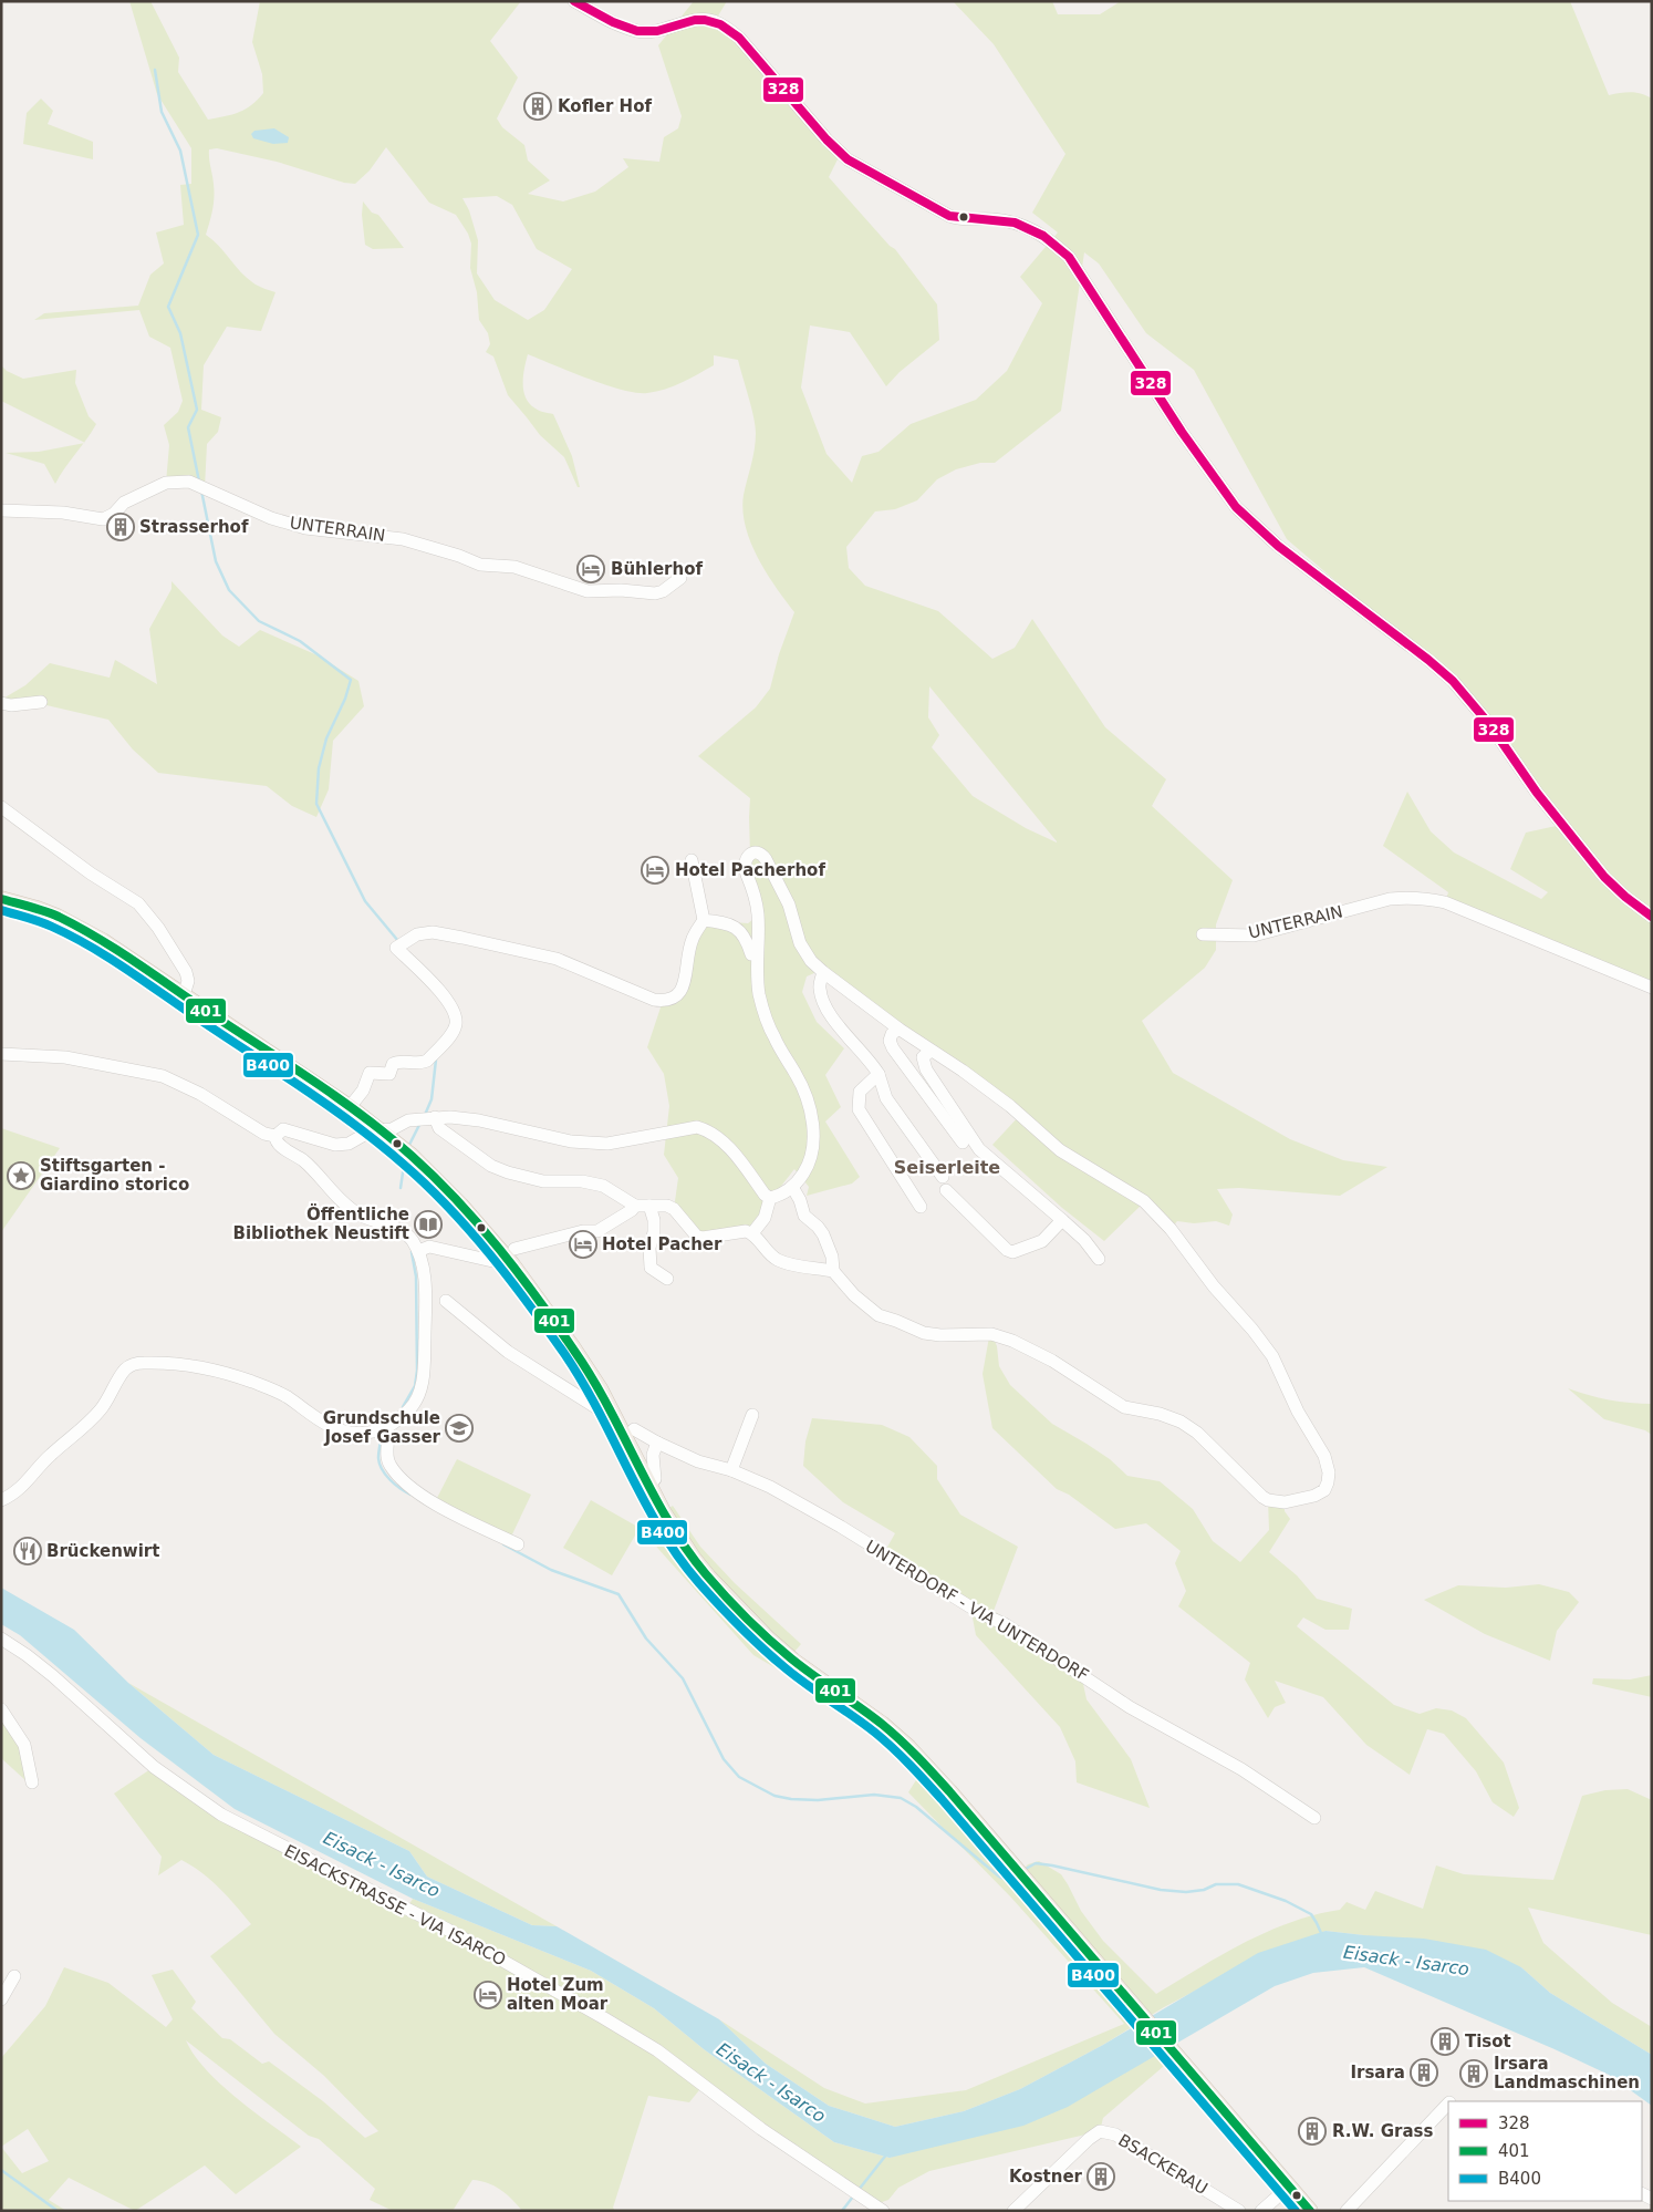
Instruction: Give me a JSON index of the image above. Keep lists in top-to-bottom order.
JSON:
{
  "streets": {
    "street": [
      "UNTERRAIN",
      "UNTERDORF - VIA UNTERDORF",
      "EISACKSTRASSE - VIA ISARCO",
      "BSACKERAU"
    ]
  },
  "districts": ["Seiserleite"],
  "water": ["Eisack - Isarco"],
  "places": {
    "building": [
      "Kofler Hof",
      "Strasserhof",
      "Tisot",
      "Irsara",
      "Irsara Landmaschinen",
      "R.W. Grass",
      "Kostner"
    ],
    "hotel": [
      "Bühlerhof",
      "Hotel Pacherhof",
      "Hotel Pacher",
      "Hotel Zum alten Moar"
    ],
    "place": ["Stiftsgarten - Giardino storico"],
    "library": ["Öffentliche Bibliothek Neustift"],
    "school or university": ["Grundschule Josef Gasser"],
    "restaurant": ["Brückenwirt"]
  },
  "lines": ["transit line 328", "transit line 401", "transit line B400"],
  "legend": ["328", "401", "B400"]
}
